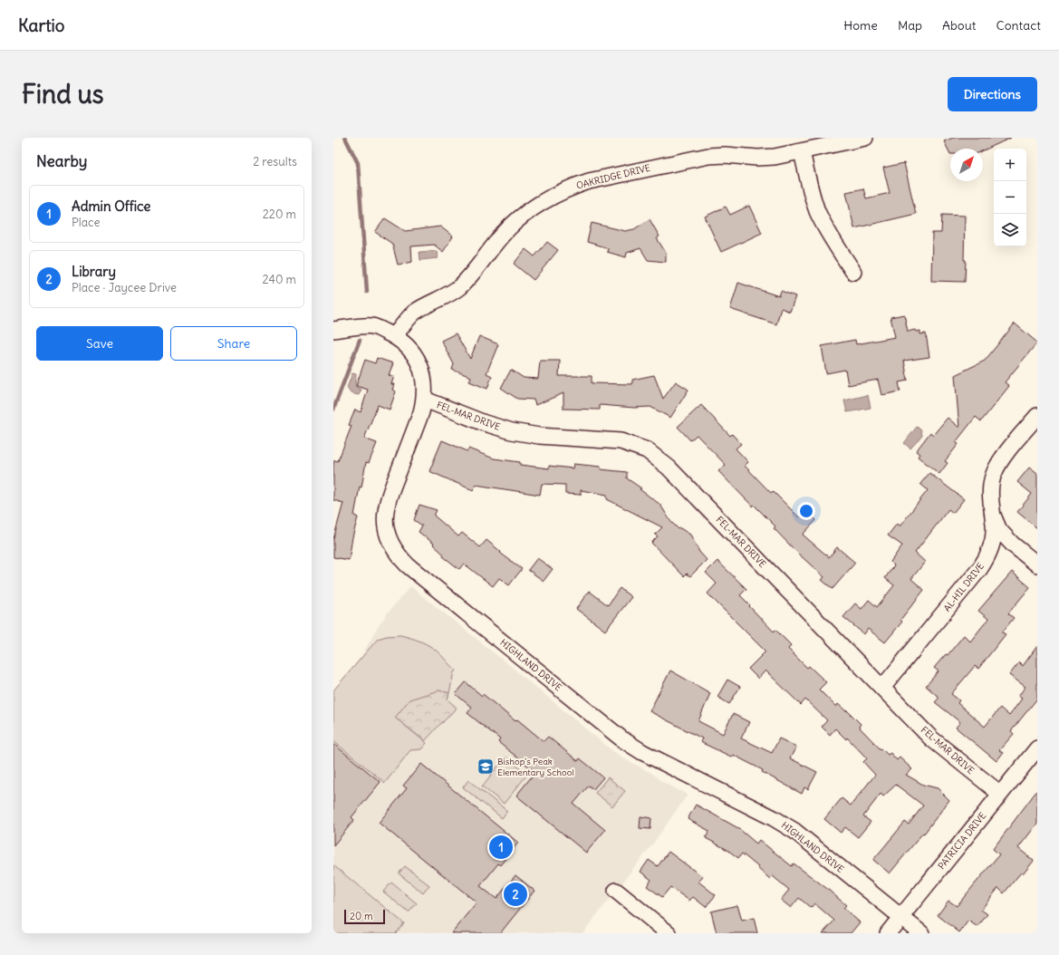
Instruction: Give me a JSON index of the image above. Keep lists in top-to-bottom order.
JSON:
{
  "streets": {
    "street": [
      "OAKRIDGE DRIVE",
      "FEL-MAR DRIVE",
      "AL-HIL DRIVE",
      "HIGHLAND DRIVE",
      "PATRICIA DRIVE"
    ]
  },
  "crossings": [
    ["OAKRIDGE DRIVE", "HIGHLAND DRIVE"],
    ["FEL-MAR DRIVE", "AL-HIL DRIVE"],
    ["FEL-MAR DRIVE", "HIGHLAND DRIVE"],
    ["FEL-MAR DRIVE", "PATRICIA DRIVE"],
    ["HIGHLAND DRIVE", "PATRICIA DRIVE"]
  ],
  "places": {
    "school or university": ["Bishop's Peak Elementary School"]
  },
  "scale_bar": "20 m",
  "north": "top right",
  "page": {
    "header": "Kartio",
    "nav": [
      "Home",
      "Map",
      "About",
      "Contact"
    ],
    "buttons": [
      "Directions",
      ["Save", "Share"]
    ],
    "title": "Find us",
    "heading": ["Nearby", "2 results"],
    "map_buttons": ["+", "−"],
    "list": [
      {
        "mark": "1",
        "name": "Admin Office",
        "note": "Place",
        "value": "220 m"
      },
      {
        "mark": "2",
        "name": "Library",
        "note": "Place · Jaycee Drive",
        "value": "240 m"
      }
    ],
    "pins": ["1", "2"],
    "scale": "20 m"
  }
}
